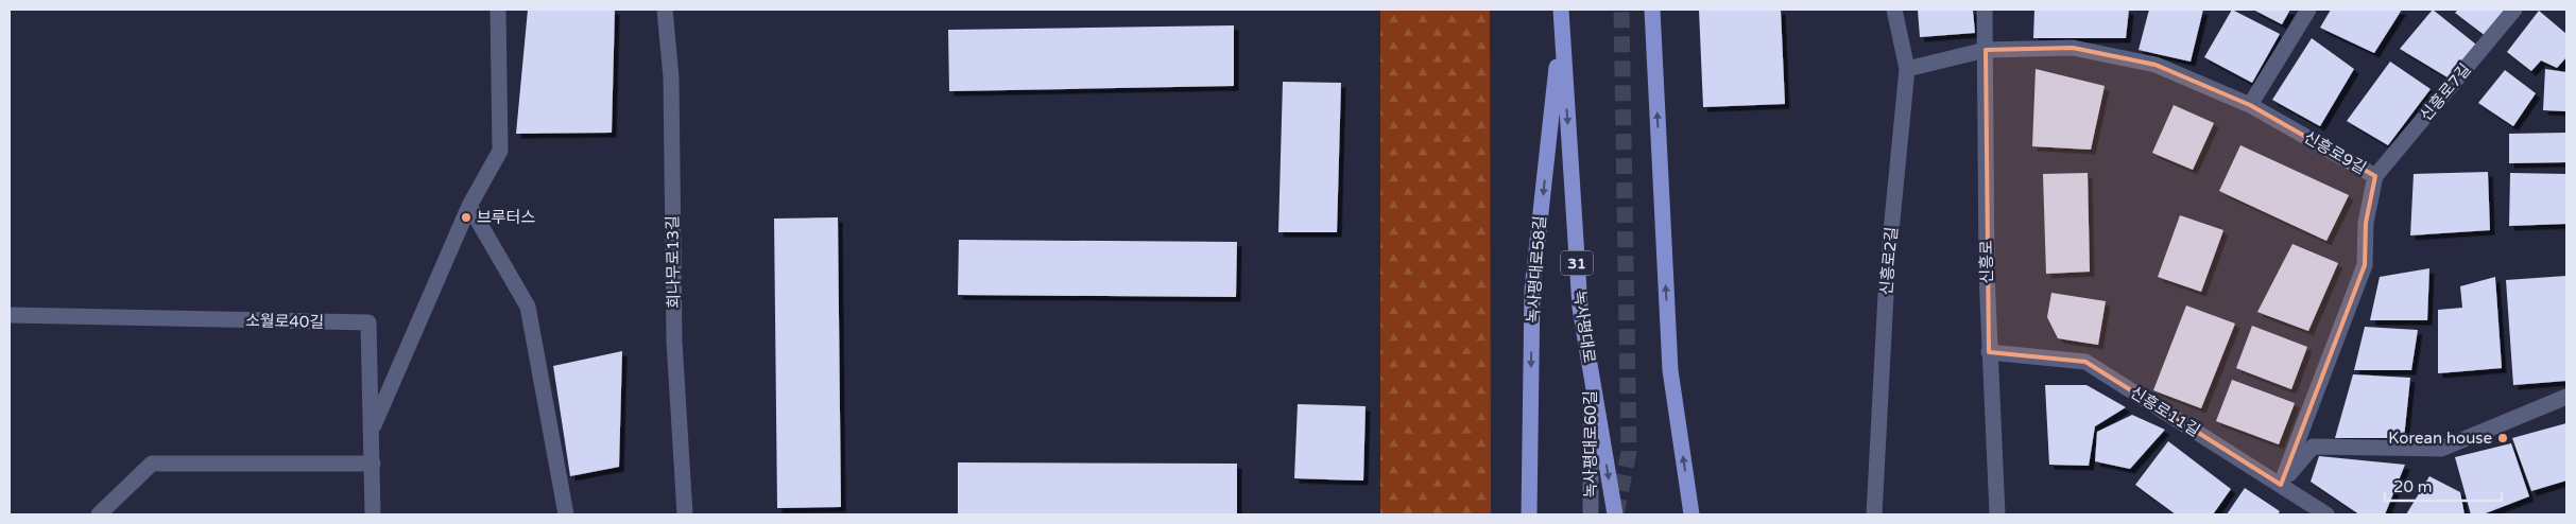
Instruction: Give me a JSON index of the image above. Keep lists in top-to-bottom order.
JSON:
{
  "streets": {
    "main road": ["31", "녹사평대로58길", "녹사평대로"],
    "street": [
      "신흥로7길",
      "신흥로9길",
      "신흥로2길",
      "회나무로13길",
      "신흥로",
      "소월로40길",
      "신흥로11길",
      "녹사평대로60길"
    ]
  },
  "crossings": [
    ["신흥로7길", "신흥로9길"],
    ["신흥로9길", "신흥로2길"],
    ["신흥로9길", "신흥로"],
    ["신흥로9길", "신흥로11길"],
    ["신흥로", "신흥로11길"],
    ["녹사평대로58길", "녹사평대로"],
    ["녹사평대로", "녹사평대로60길"]
  ],
  "places": ["브루터스", "Korean house"],
  "scale_bar": "20 m"
}
